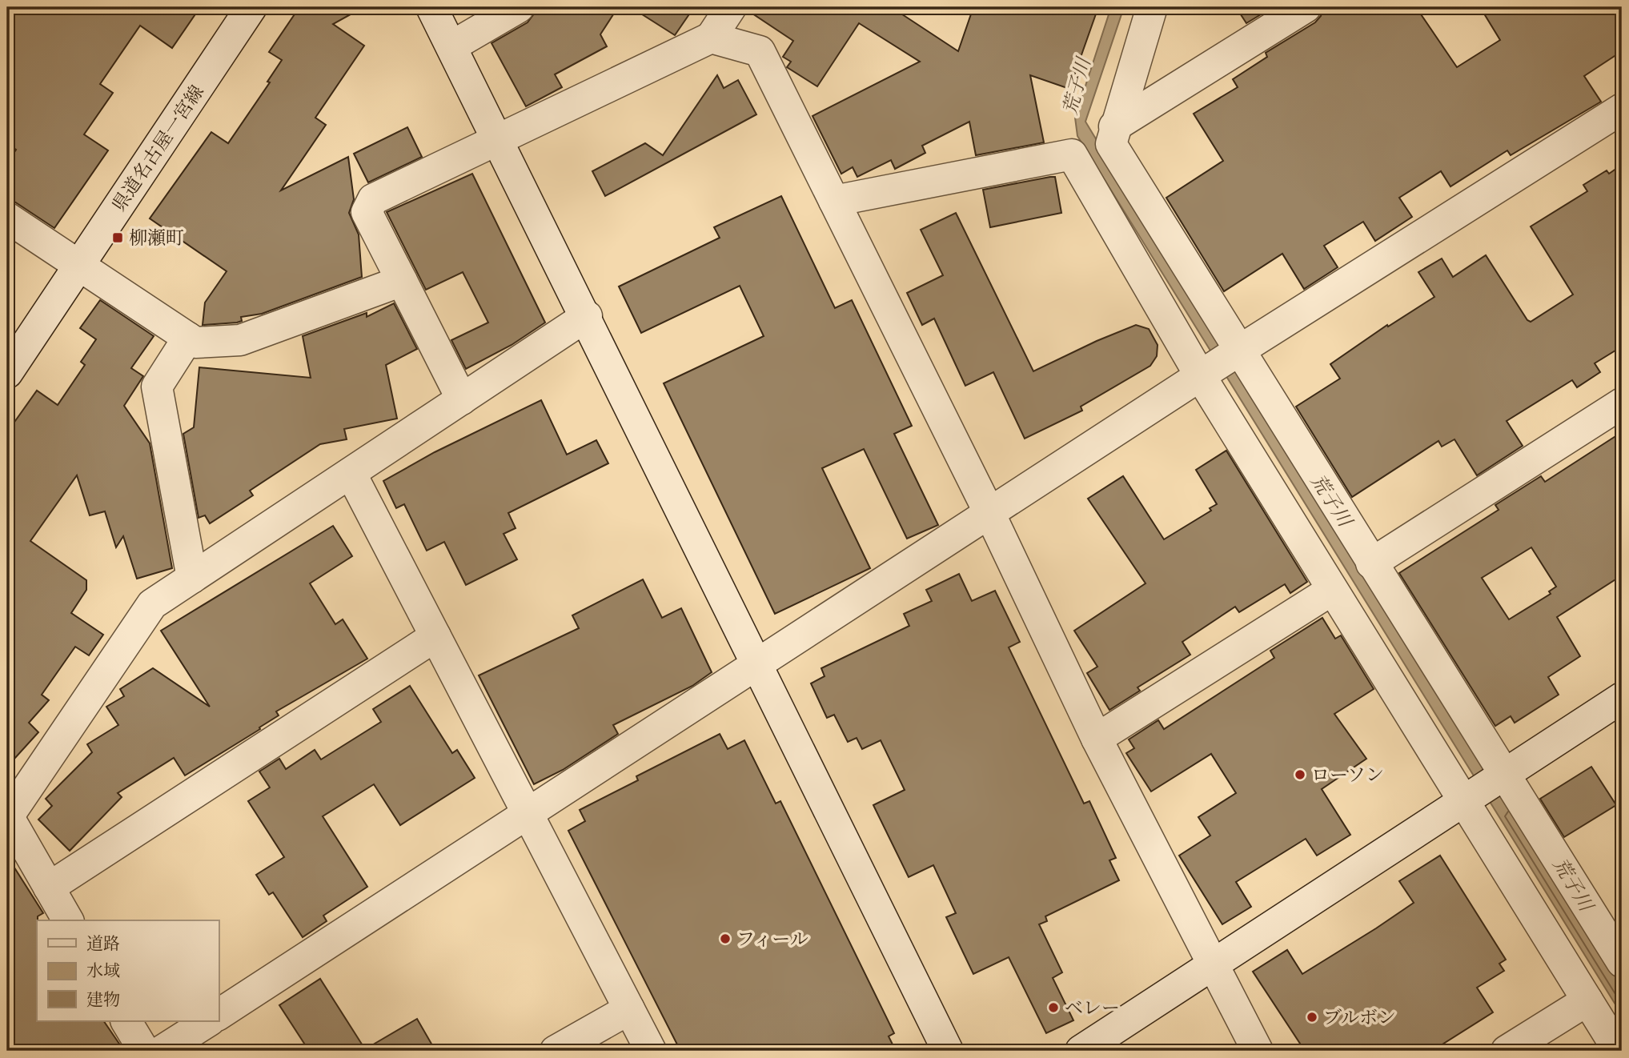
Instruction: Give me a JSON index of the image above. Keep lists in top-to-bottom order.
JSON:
{
  "streets": {
    "street": ["県道名古屋一宮線"]
  },
  "water": ["荒子川"],
  "places": {
    "transit": ["柳瀬町"],
    "other": [
      "ローソン",
      "フィール",
      "ベレー",
      "ブルボン"
    ]
  },
  "legend": ["道路", "水域", "建物"]
}
